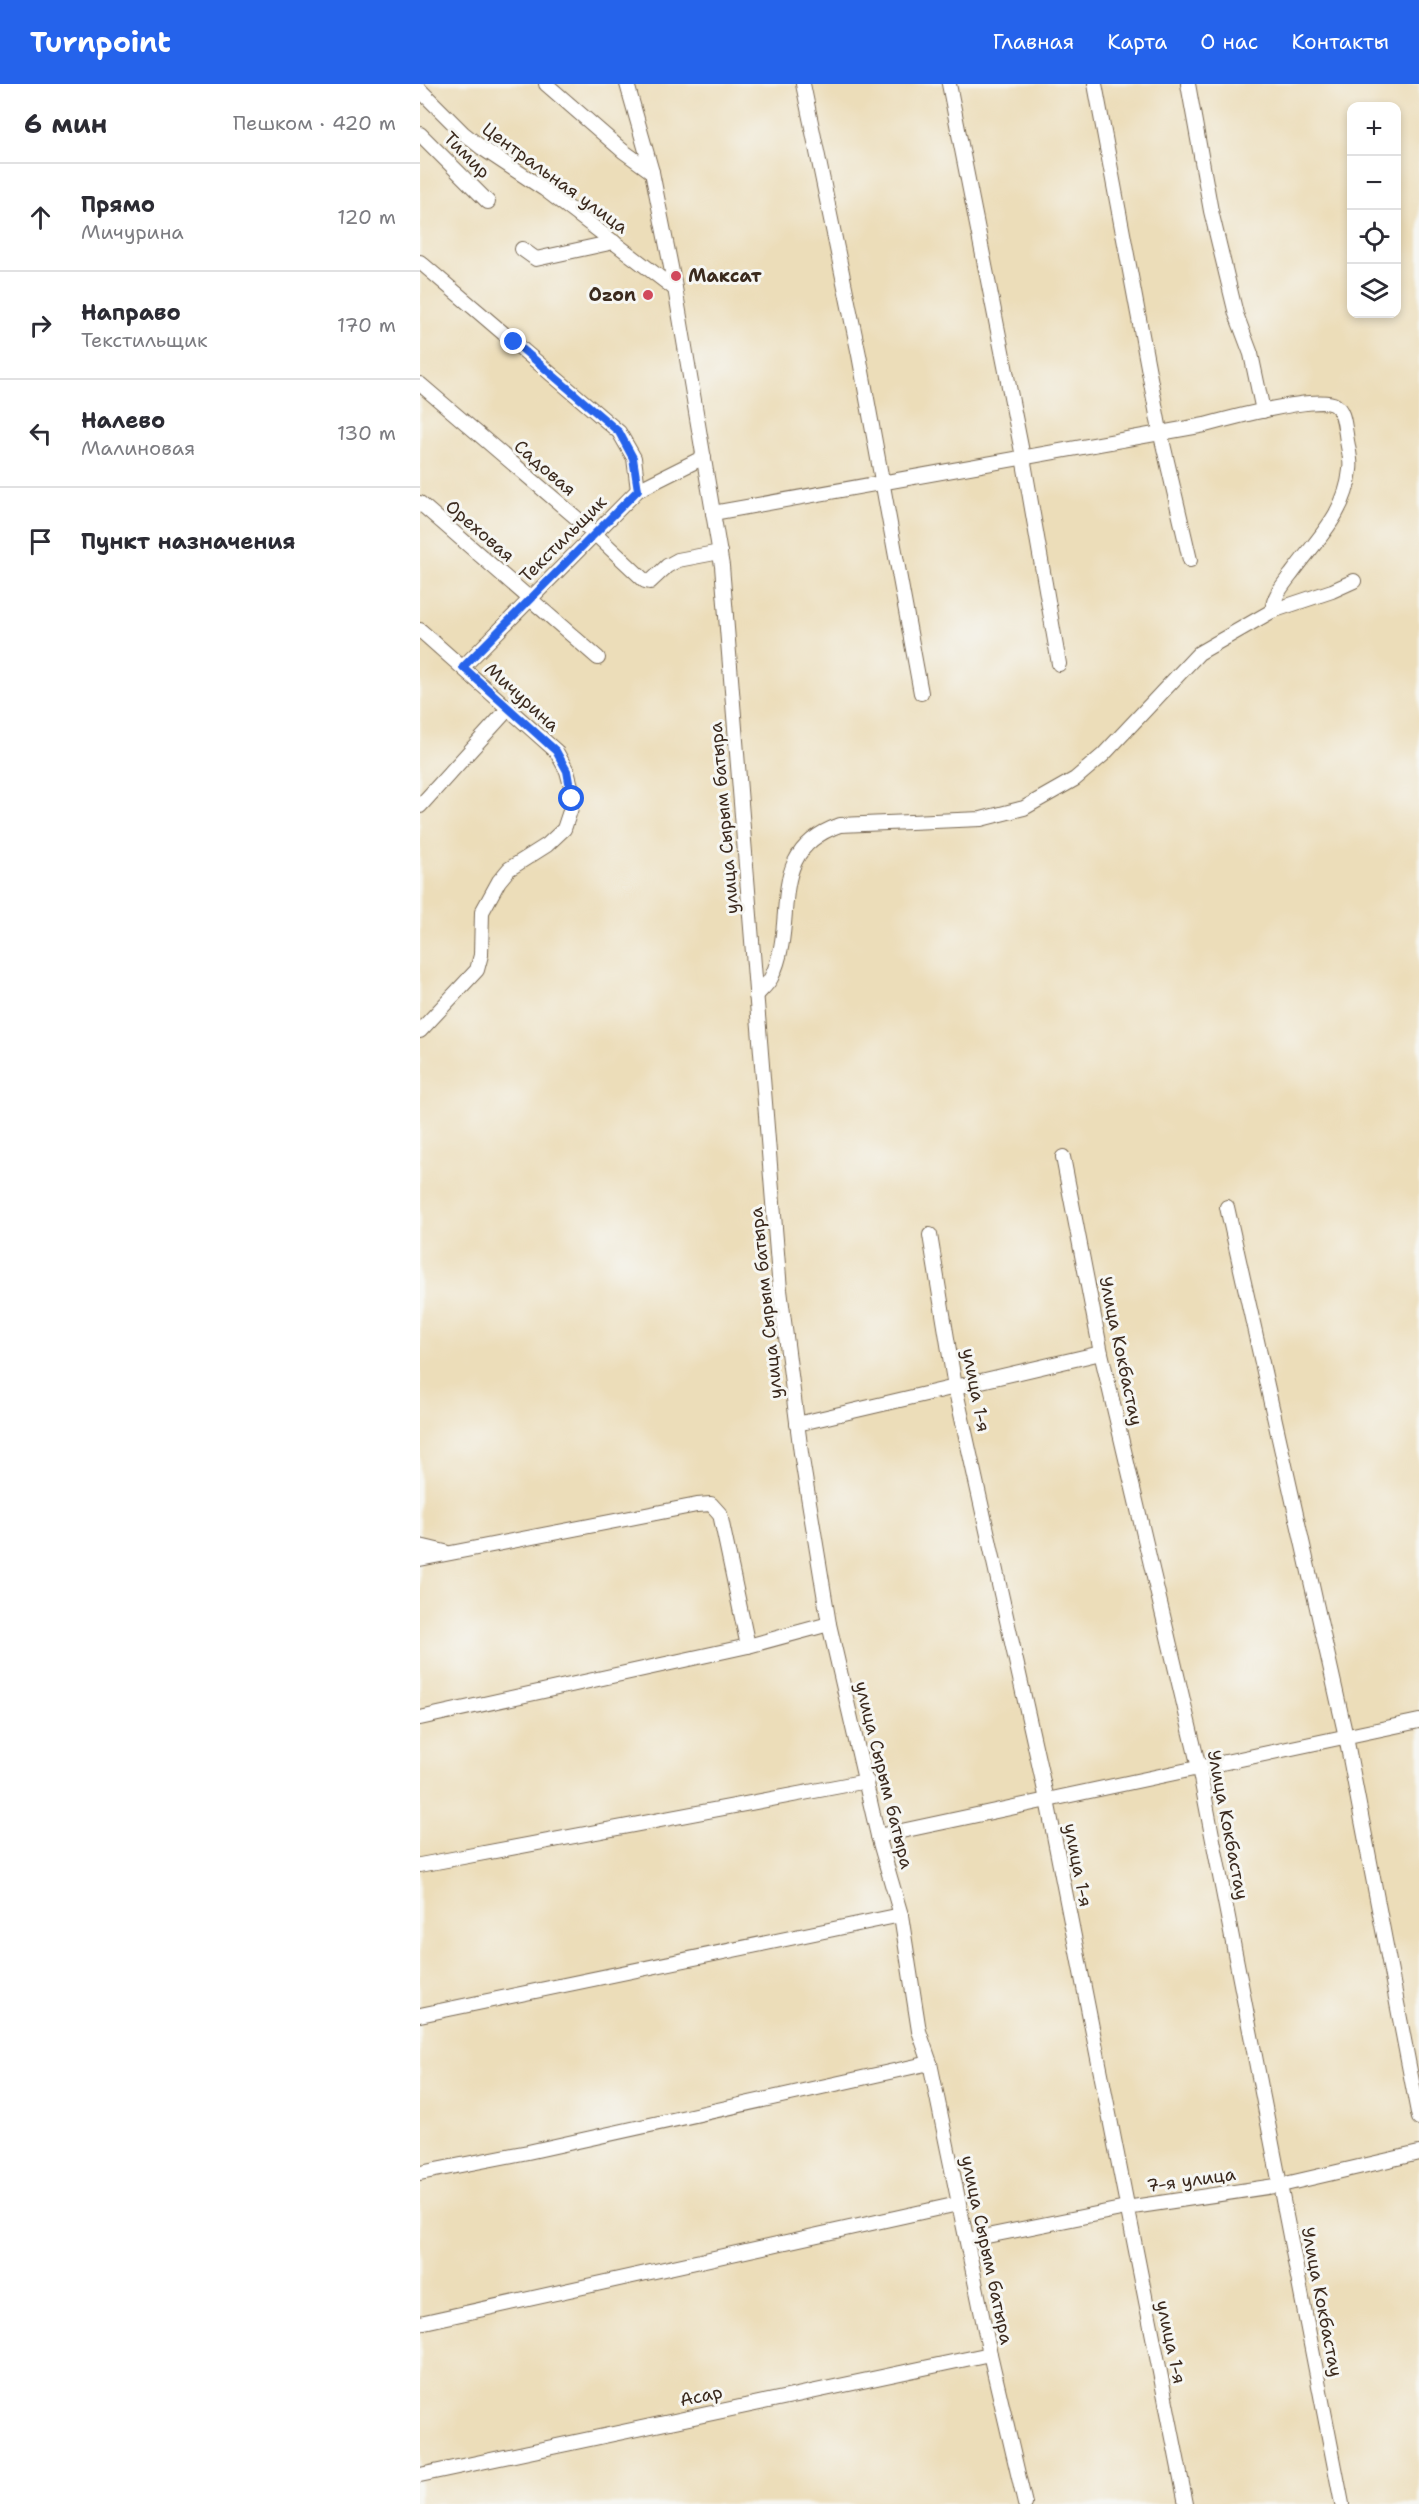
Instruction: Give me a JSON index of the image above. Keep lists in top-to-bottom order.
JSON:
{
  "streets": {
    "street": [
      "Тимир",
      "Центральная улица",
      "Садовая",
      "Ореховая",
      "Текстильщик",
      "Мичурина",
      "улица Сырым батыра",
      "Улица Кокбастау",
      "улица 1-я",
      "7-я улица",
      "Асар"
    ]
  },
  "crossings": [
    ["Центральная улица", "улица Сырым батыра"],
    ["Садовая", "Текстильщик"],
    ["Садовая", "улица Сырым батыра"],
    ["Ореховая", "Текстильщик"],
    ["Текстильщик", "Мичурина"],
    ["Текстильщик", "улица Сырым батыра"],
    ["улица Сырым батыра", "7-я улица"],
    ["улица Сырым батыра", "Асар"],
    ["Улица Кокбастау", "7-я улица"],
    ["улица 1-я", "7-я улица"]
  ],
  "places": ["Максат", "Ozon"],
  "page": {
    "header": "Turnpoint",
    "nav": [
      "Главная",
      "Карта",
      "О нас",
      "Контакты"
    ],
    "heading": ["6 мин", "Пешком · 420 m"],
    "map_buttons": ["+", "−"],
    "list": [
      ["Прямо", "Мичурина", "120 m"],
      ["Направо", "Текстильщик", "170 m"],
      ["Налево", "Малиновая", "130 m"],
      "Пункт назначения"
    ]
  }
}
